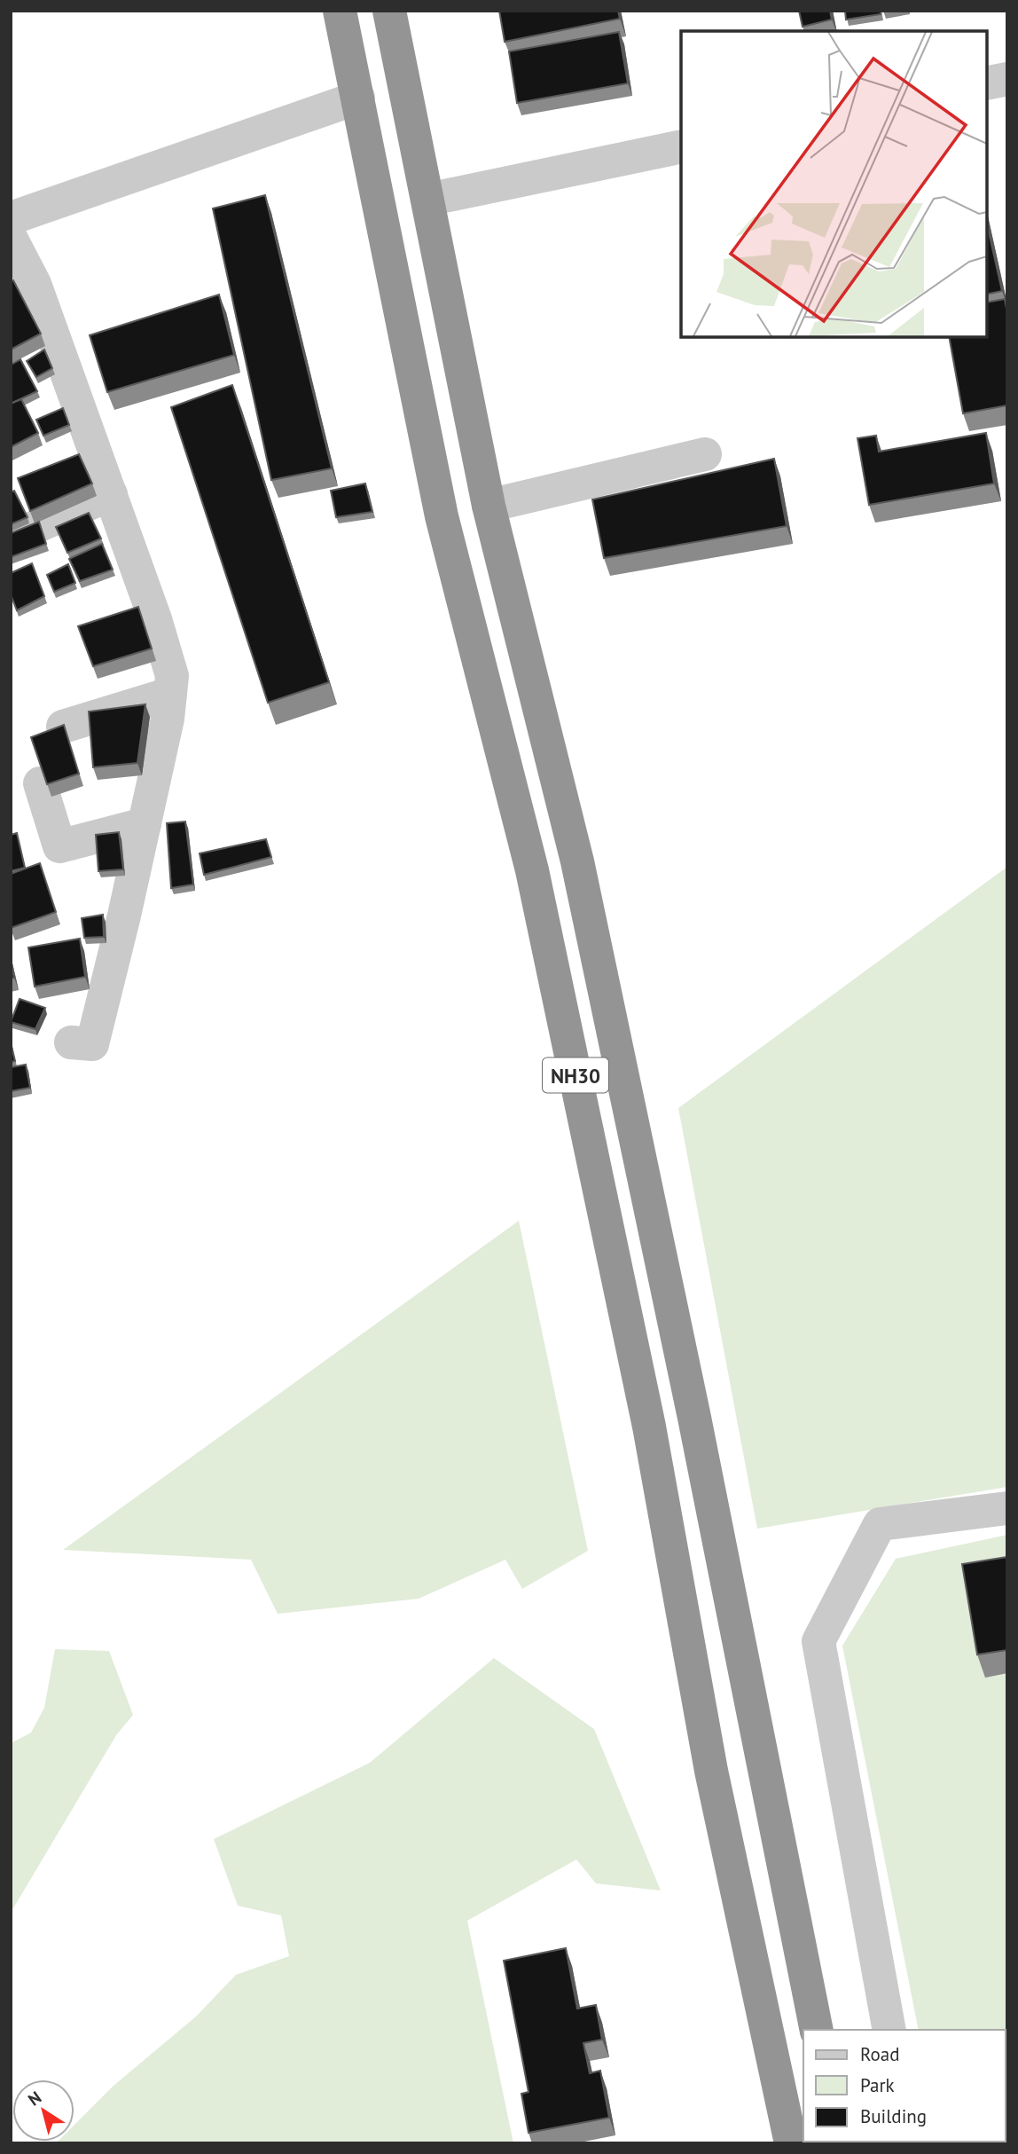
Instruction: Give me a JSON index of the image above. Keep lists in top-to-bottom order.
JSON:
{
  "streets": {
    "highway": ["NH30"]
  },
  "legend": ["Road", "Park", "Building"],
  "north": "top left"
}
